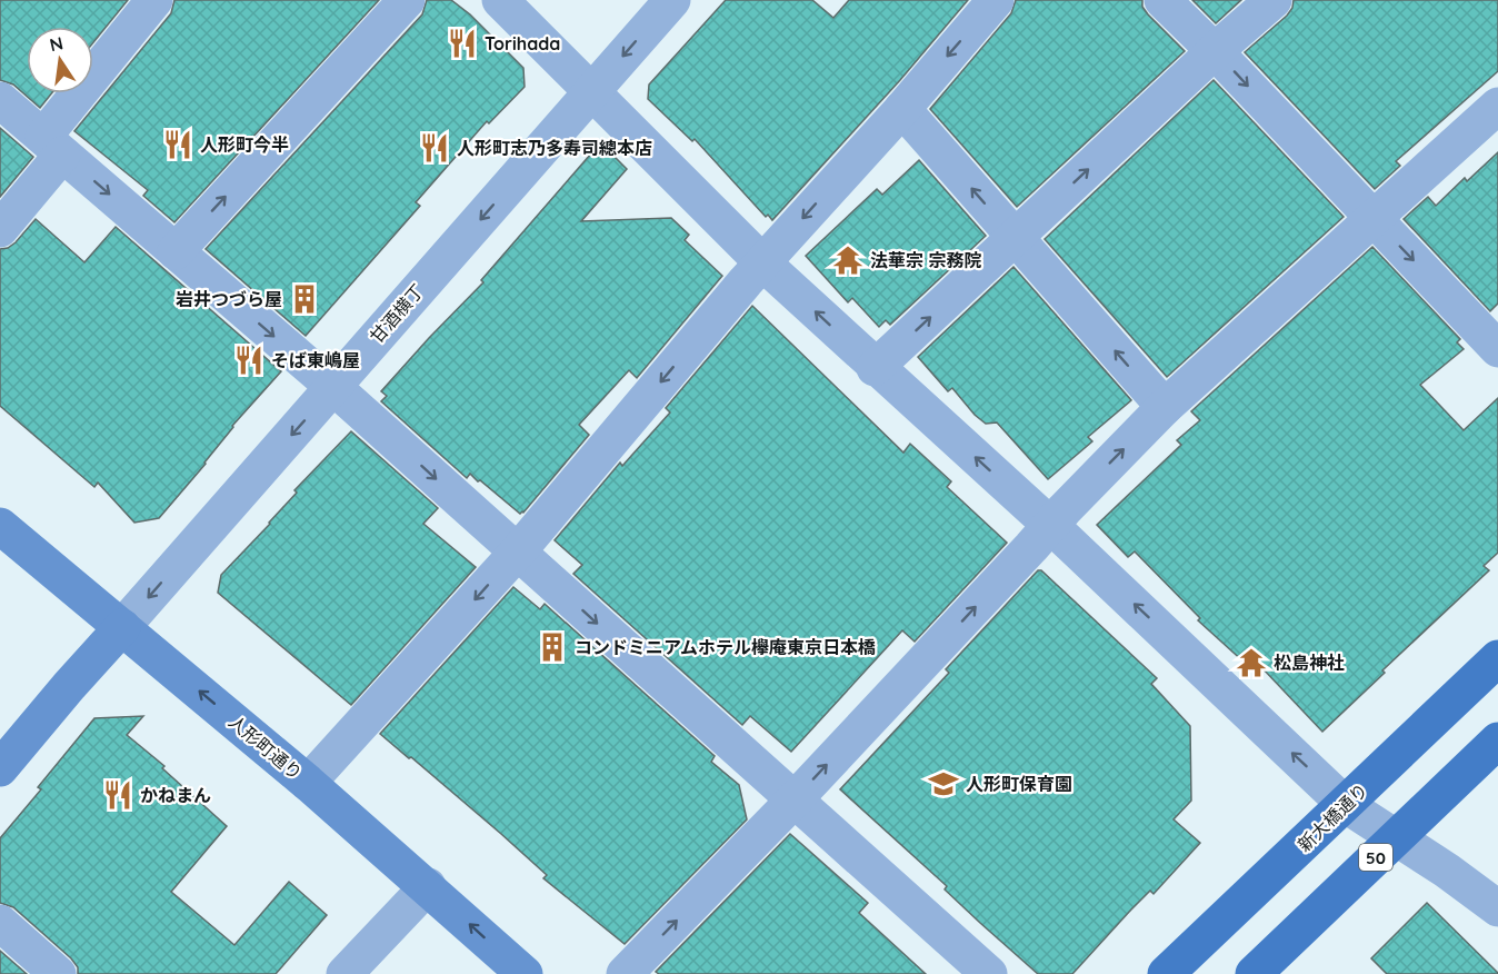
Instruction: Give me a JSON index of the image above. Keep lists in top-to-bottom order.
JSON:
{
  "streets": {
    "main road": ["新大橋通り", "50"],
    "street": ["甘酒横丁", "人形町通り"]
  },
  "crossings": [
    ["甘酒横丁", "人形町通り"]
  ],
  "places": {
    "restaurant": [
      "Torihada",
      "人形町今半",
      "人形町志乃多寿司總本店",
      "そば東嶋屋",
      "かねまん"
    ],
    "temple": ["法華宗 宗務院", "松島神社"],
    "building": ["岩井つづら屋", "コンドミニアムホテル欅庵東京日本橋"],
    "school or university": ["人形町保育園"]
  },
  "north": "top"
}
